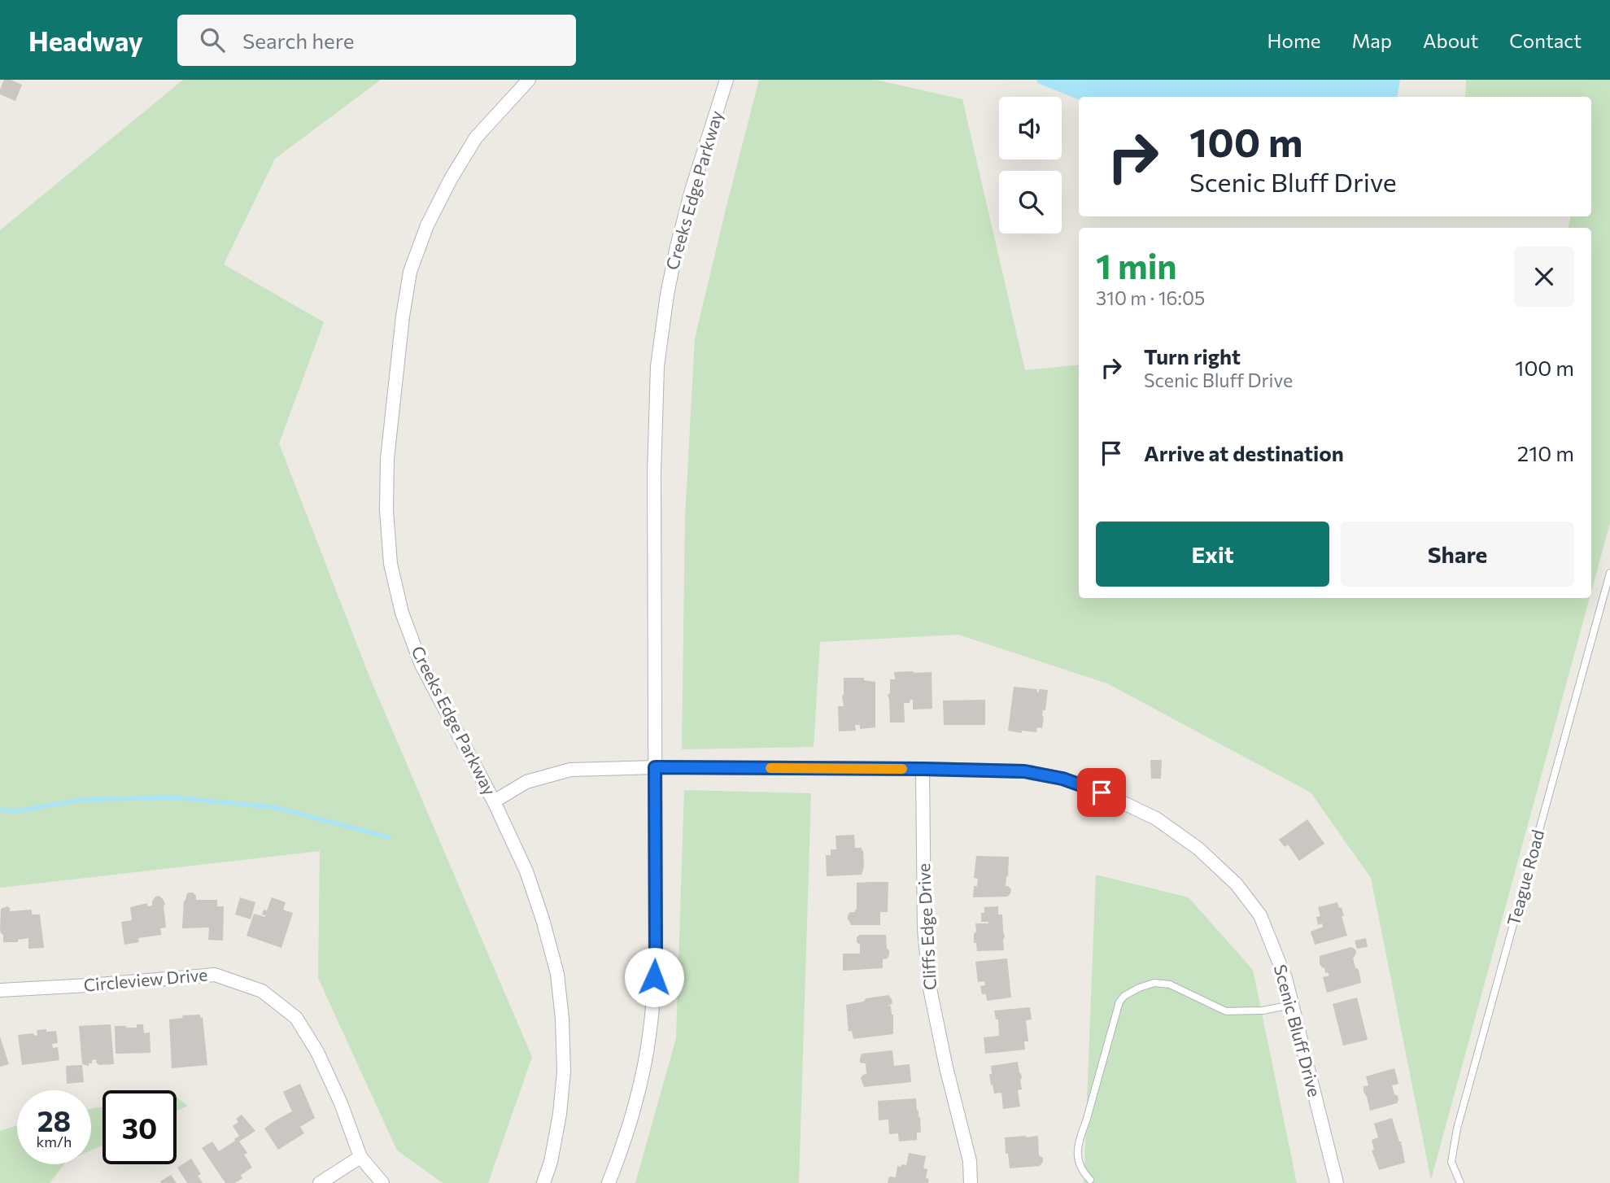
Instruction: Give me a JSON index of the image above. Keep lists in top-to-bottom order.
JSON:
{
  "streets": {
    "street": [
      "Creeks Edge Parkway",
      "Cliffs Edge Drive",
      "Circleview Drive",
      "Scenic Bluff Drive"
    ],
    "lane": ["Teague Road"]
  },
  "crossings": [
    ["Creeks Edge Parkway", "Scenic Bluff Drive"],
    ["Cliffs Edge Drive", "Scenic Bluff Drive"]
  ],
  "page": {
    "header": "Headway",
    "search": "Search here",
    "nav": [
      "Home",
      "Map",
      "About",
      "Contact"
    ],
    "turn": ["100 m", "Scenic Bluff Drive"],
    "heading": ["1 min", "310 m · 16:05"],
    "list": [
      {
        "name": "Turn right",
        "note": "Scenic Bluff Drive",
        "value": "100 m"
      },
      {
        "name": "Arrive at destination",
        "value": "210 m"
      }
    ],
    "buttons": ["Exit", "Share"],
    "speed": "28 km/h",
    "limit": "30"
  }
}
